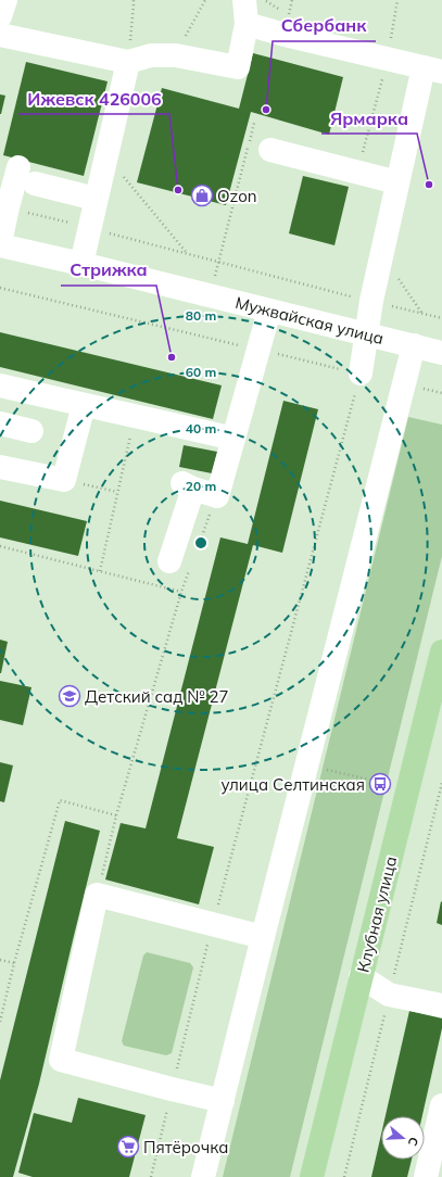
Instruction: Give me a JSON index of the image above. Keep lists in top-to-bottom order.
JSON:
{
  "streets": {
    "main road": ["Клубная улица"],
    "street": ["Мужвайская улица"]
  },
  "places": {
    "other": [
      "Сбербанк",
      "Ярмарка",
      "Ижевск 426006",
      "Стрижка"
    ],
    "shop": ["Ozon"],
    "school or university": ["Детский сад № 27"],
    "bus stop": ["улица Селтинская"],
    "supermarket": ["Пятёрочка"]
  },
  "north": "right",
  "rings": [
    "80 m",
    "60 m",
    "40 m",
    "20 m"
  ]
}
